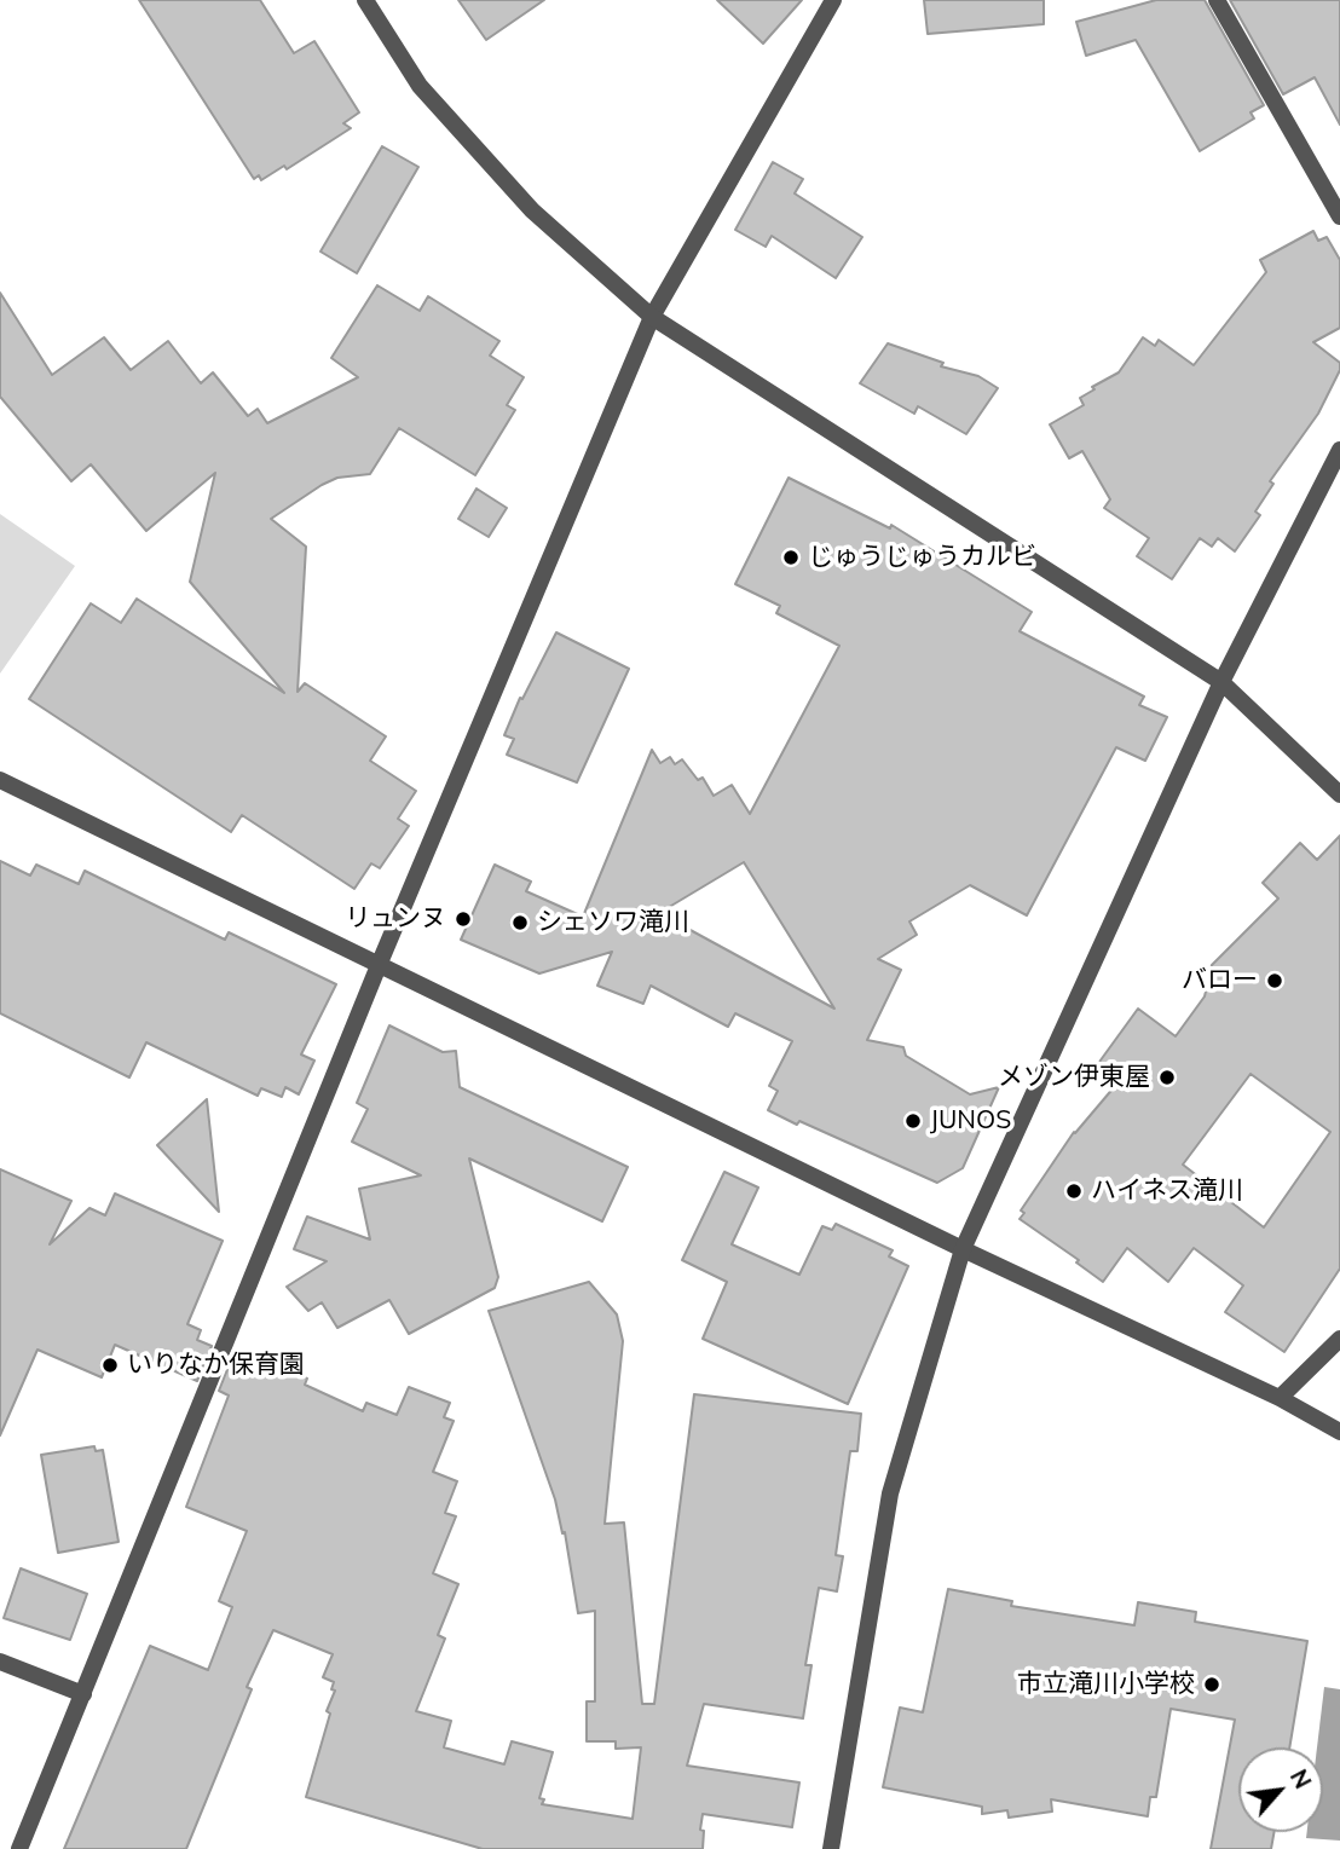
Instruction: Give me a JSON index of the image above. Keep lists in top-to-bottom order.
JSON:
{
  "places": [
    "じゅうじゅうカルビ",
    "リュンヌ",
    "シェソワ滝川",
    "バロー",
    "メゾン伊東屋",
    "JUNOS",
    "ハイネス滝川",
    "いりなか保育園",
    "市立滝川小学校"
  ],
  "north": "top right"
}
